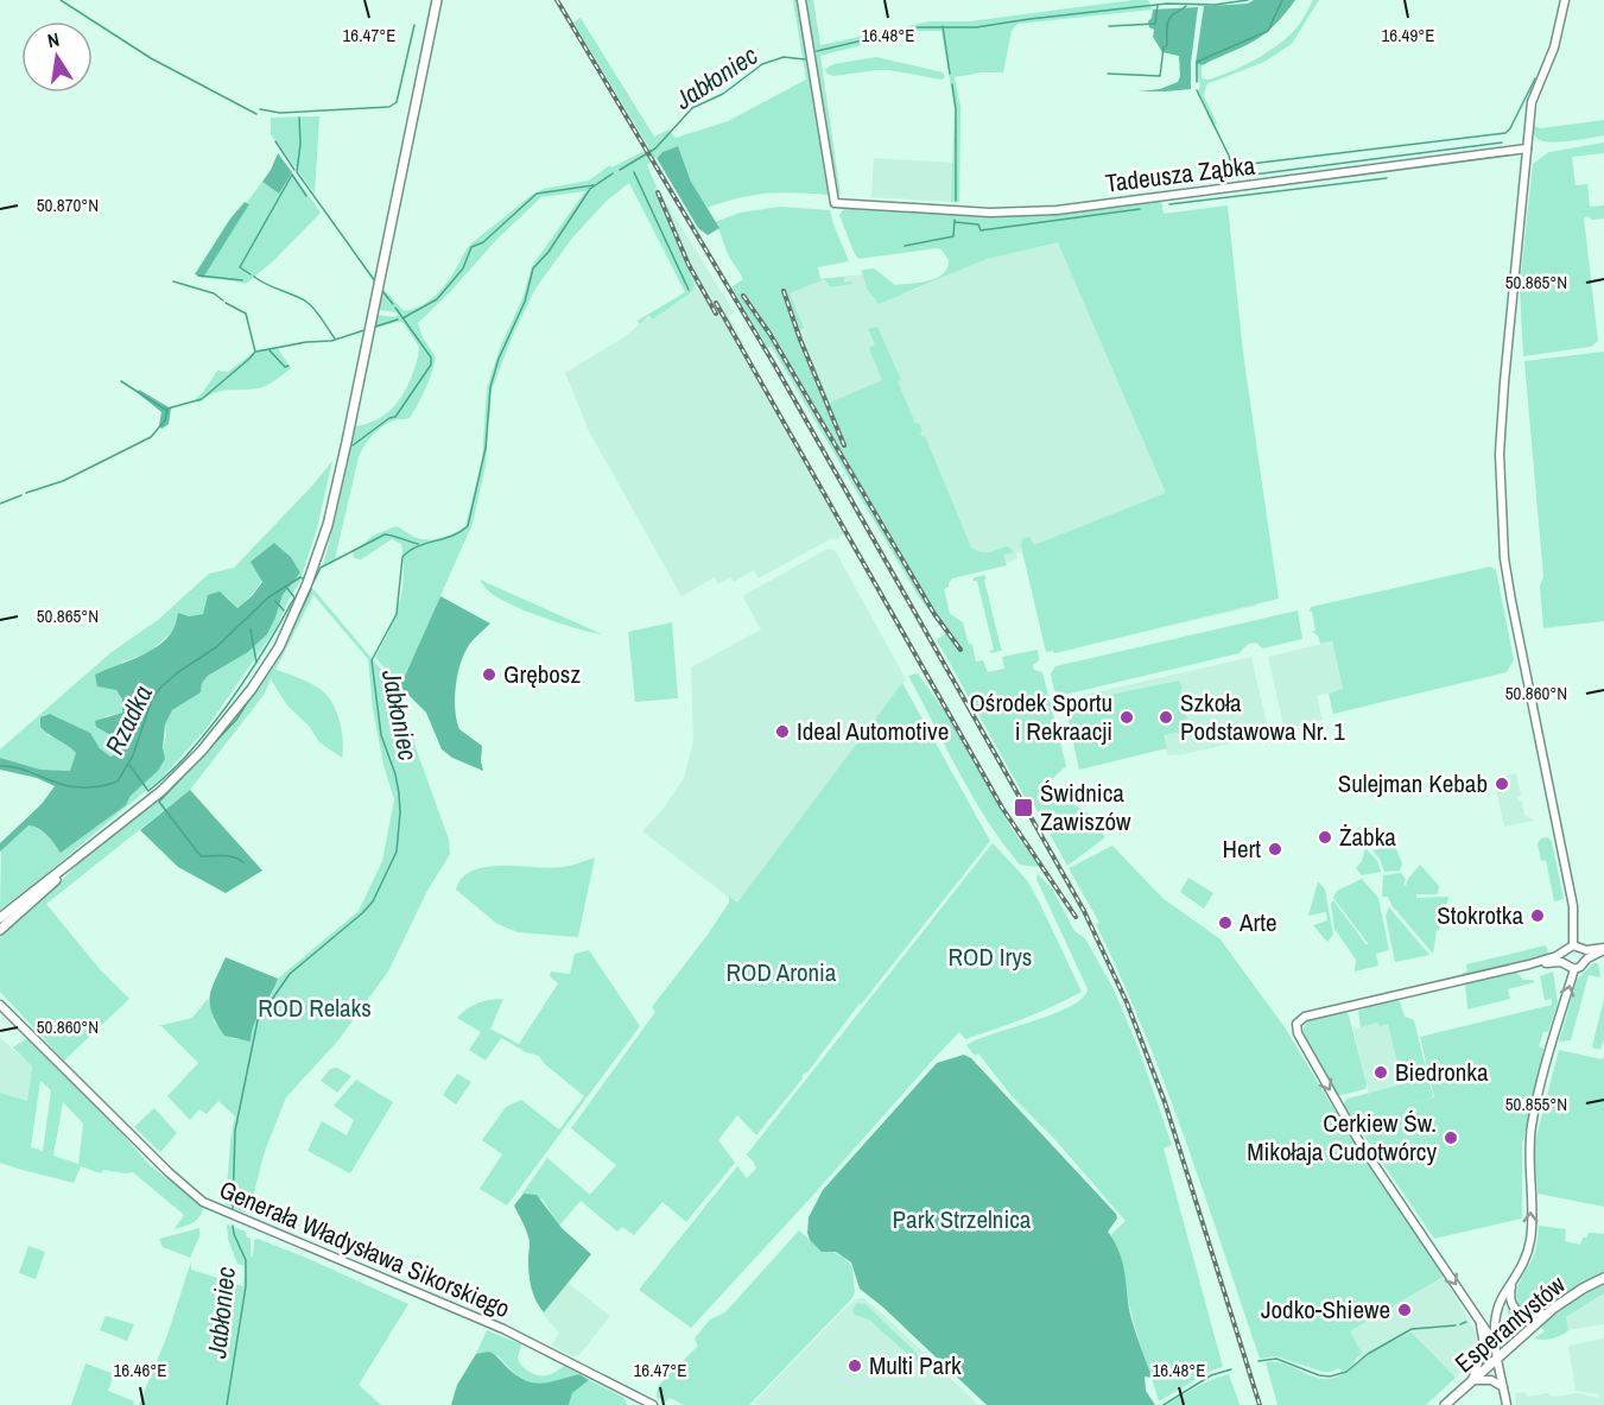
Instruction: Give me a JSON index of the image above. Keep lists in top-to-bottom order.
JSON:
{
  "streets": {
    "main road": ["Esperantystów"],
    "street": ["Tadeusza Ząbka", "Generała Władysława Sikorskiego"]
  },
  "water": ["Jabłoniec", "Rzadka"],
  "parks": [
    "ROD Irys",
    "ROD Aronia",
    "ROD Relaks",
    "Park Strzelnica"
  ],
  "places": {
    "other": [
      "Grębosz",
      "Ośrodek Sportu i Rekraacji",
      "Szkoła Podstawowa Nr. 1",
      "Ideal Automotive",
      "Sulejman Kebab",
      "Żabka",
      "Hert",
      "Stokrotka",
      "Arte",
      "Biedronka",
      "Cerkiew Św. Mikołaja Cudotwórcy",
      "Jodko-Shiewe",
      "Multi Park"
    ],
    "transit": ["Świdnica Zawiszów"]
  },
  "north": "top",
  "coordinates": [
    "16.47°E",
    "16.48°E",
    "16.49°E",
    "50.870°N",
    "50.865°N",
    "50.860°N",
    "50.855°N",
    "16.46°E"
  ]
}
